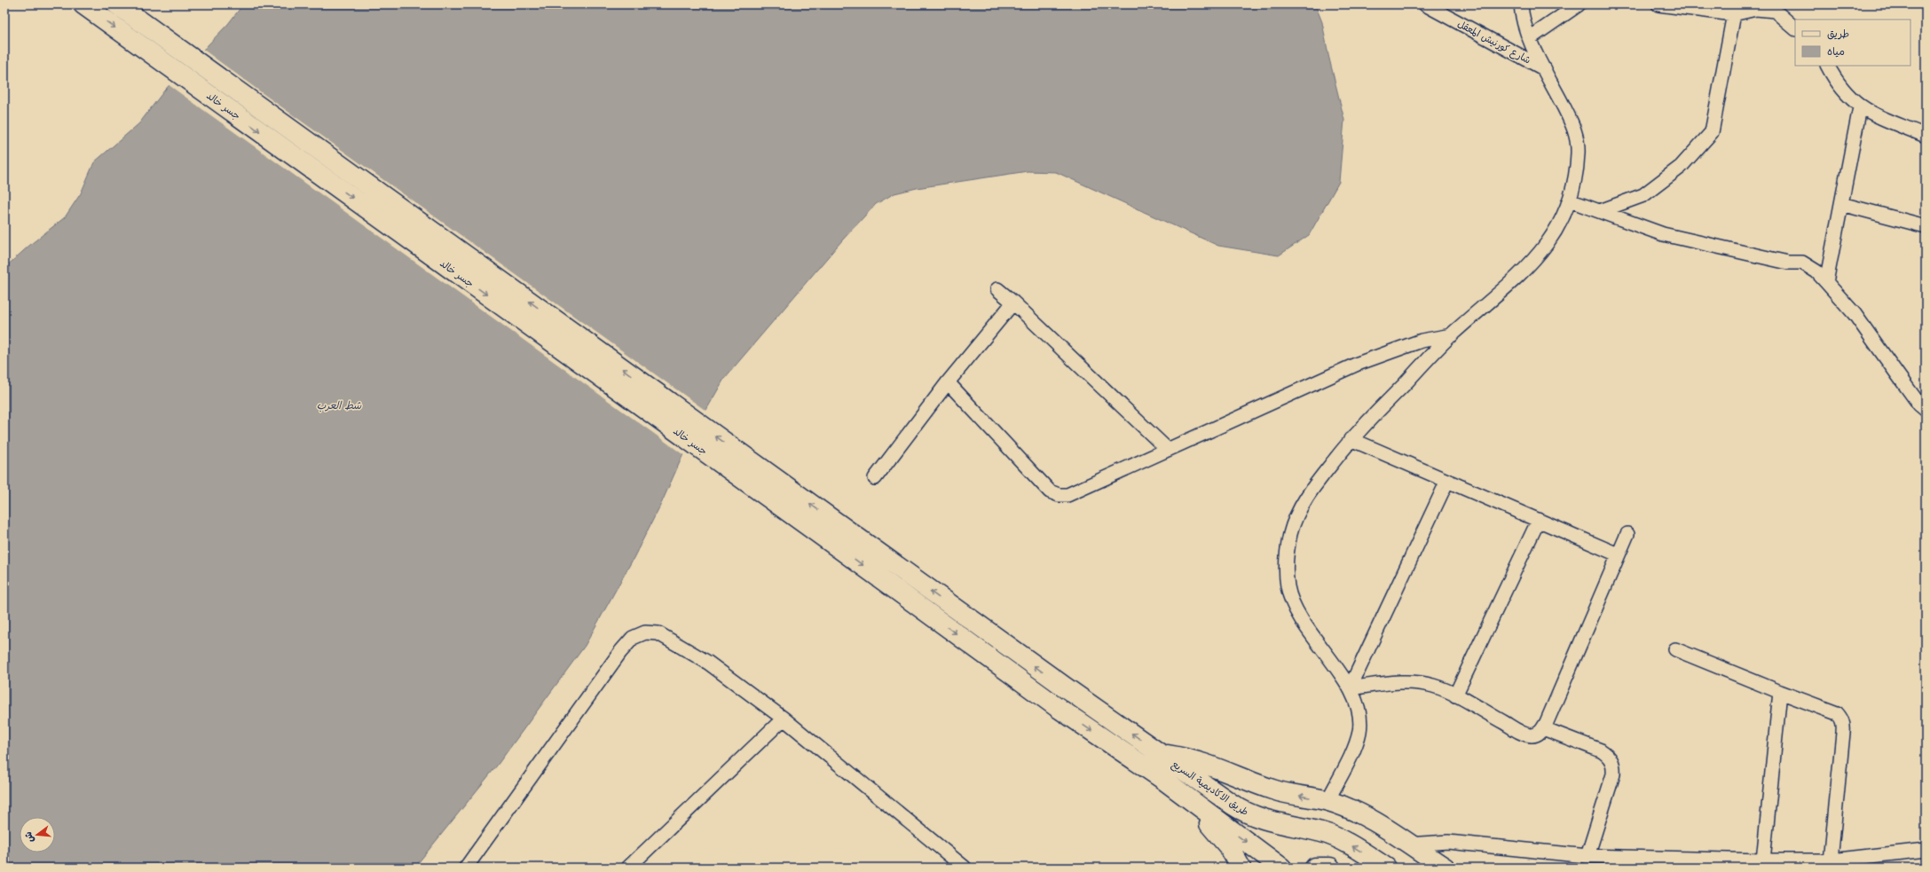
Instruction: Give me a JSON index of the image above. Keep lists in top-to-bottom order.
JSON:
{
  "streets": {
    "highway": ["جسر خالد", "طريق الاكاديمية السريع"],
    "street": ["شارع كورنيش المعقل"]
  },
  "crossings": [
    ["جسر خالد", "طريق الاكاديمية السريع"]
  ],
  "water": ["شط العرب"],
  "legend": ["طريق", "مياه"],
  "north": "left"
}
